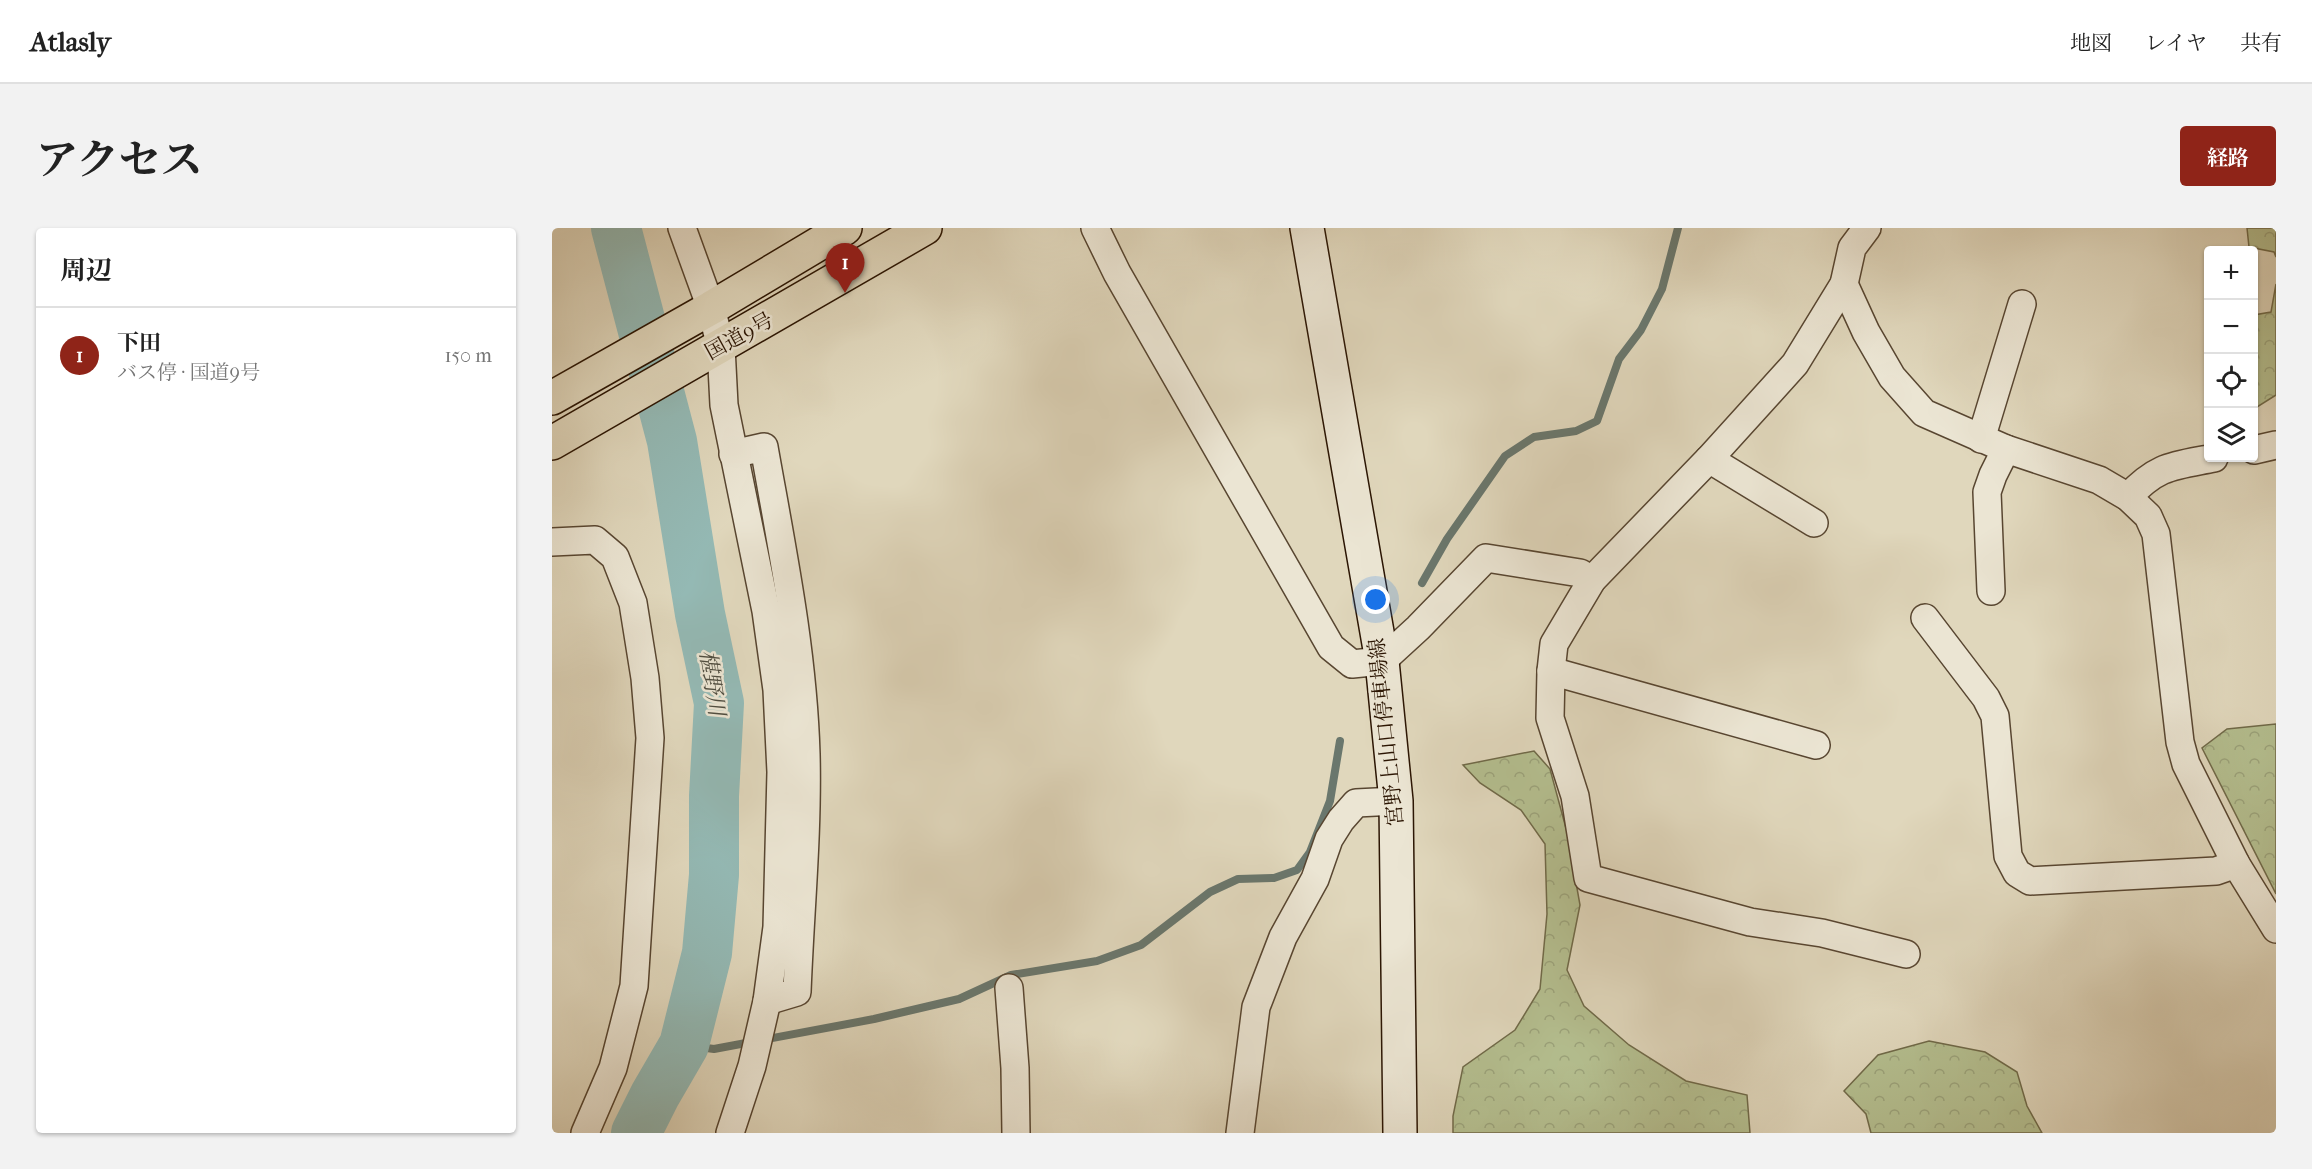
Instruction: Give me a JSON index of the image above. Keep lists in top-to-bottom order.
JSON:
{
  "streets": {
    "highway": ["国道9号"],
    "main road": ["宮野上山口停車場線"]
  },
  "water": ["椹野川"],
  "page": {
    "header": "Atlasly",
    "nav": ["地図", "レイヤ", "共有"],
    "title": "アクセス",
    "buttons": "経路",
    "heading": "周辺",
    "pins": "1",
    "map_buttons": ["+", "−"],
    "list": [
      {
        "mark": "1",
        "name": "下田",
        "note": "バス停 · 国道9号",
        "value": "150 m"
      }
    ]
  }
}
